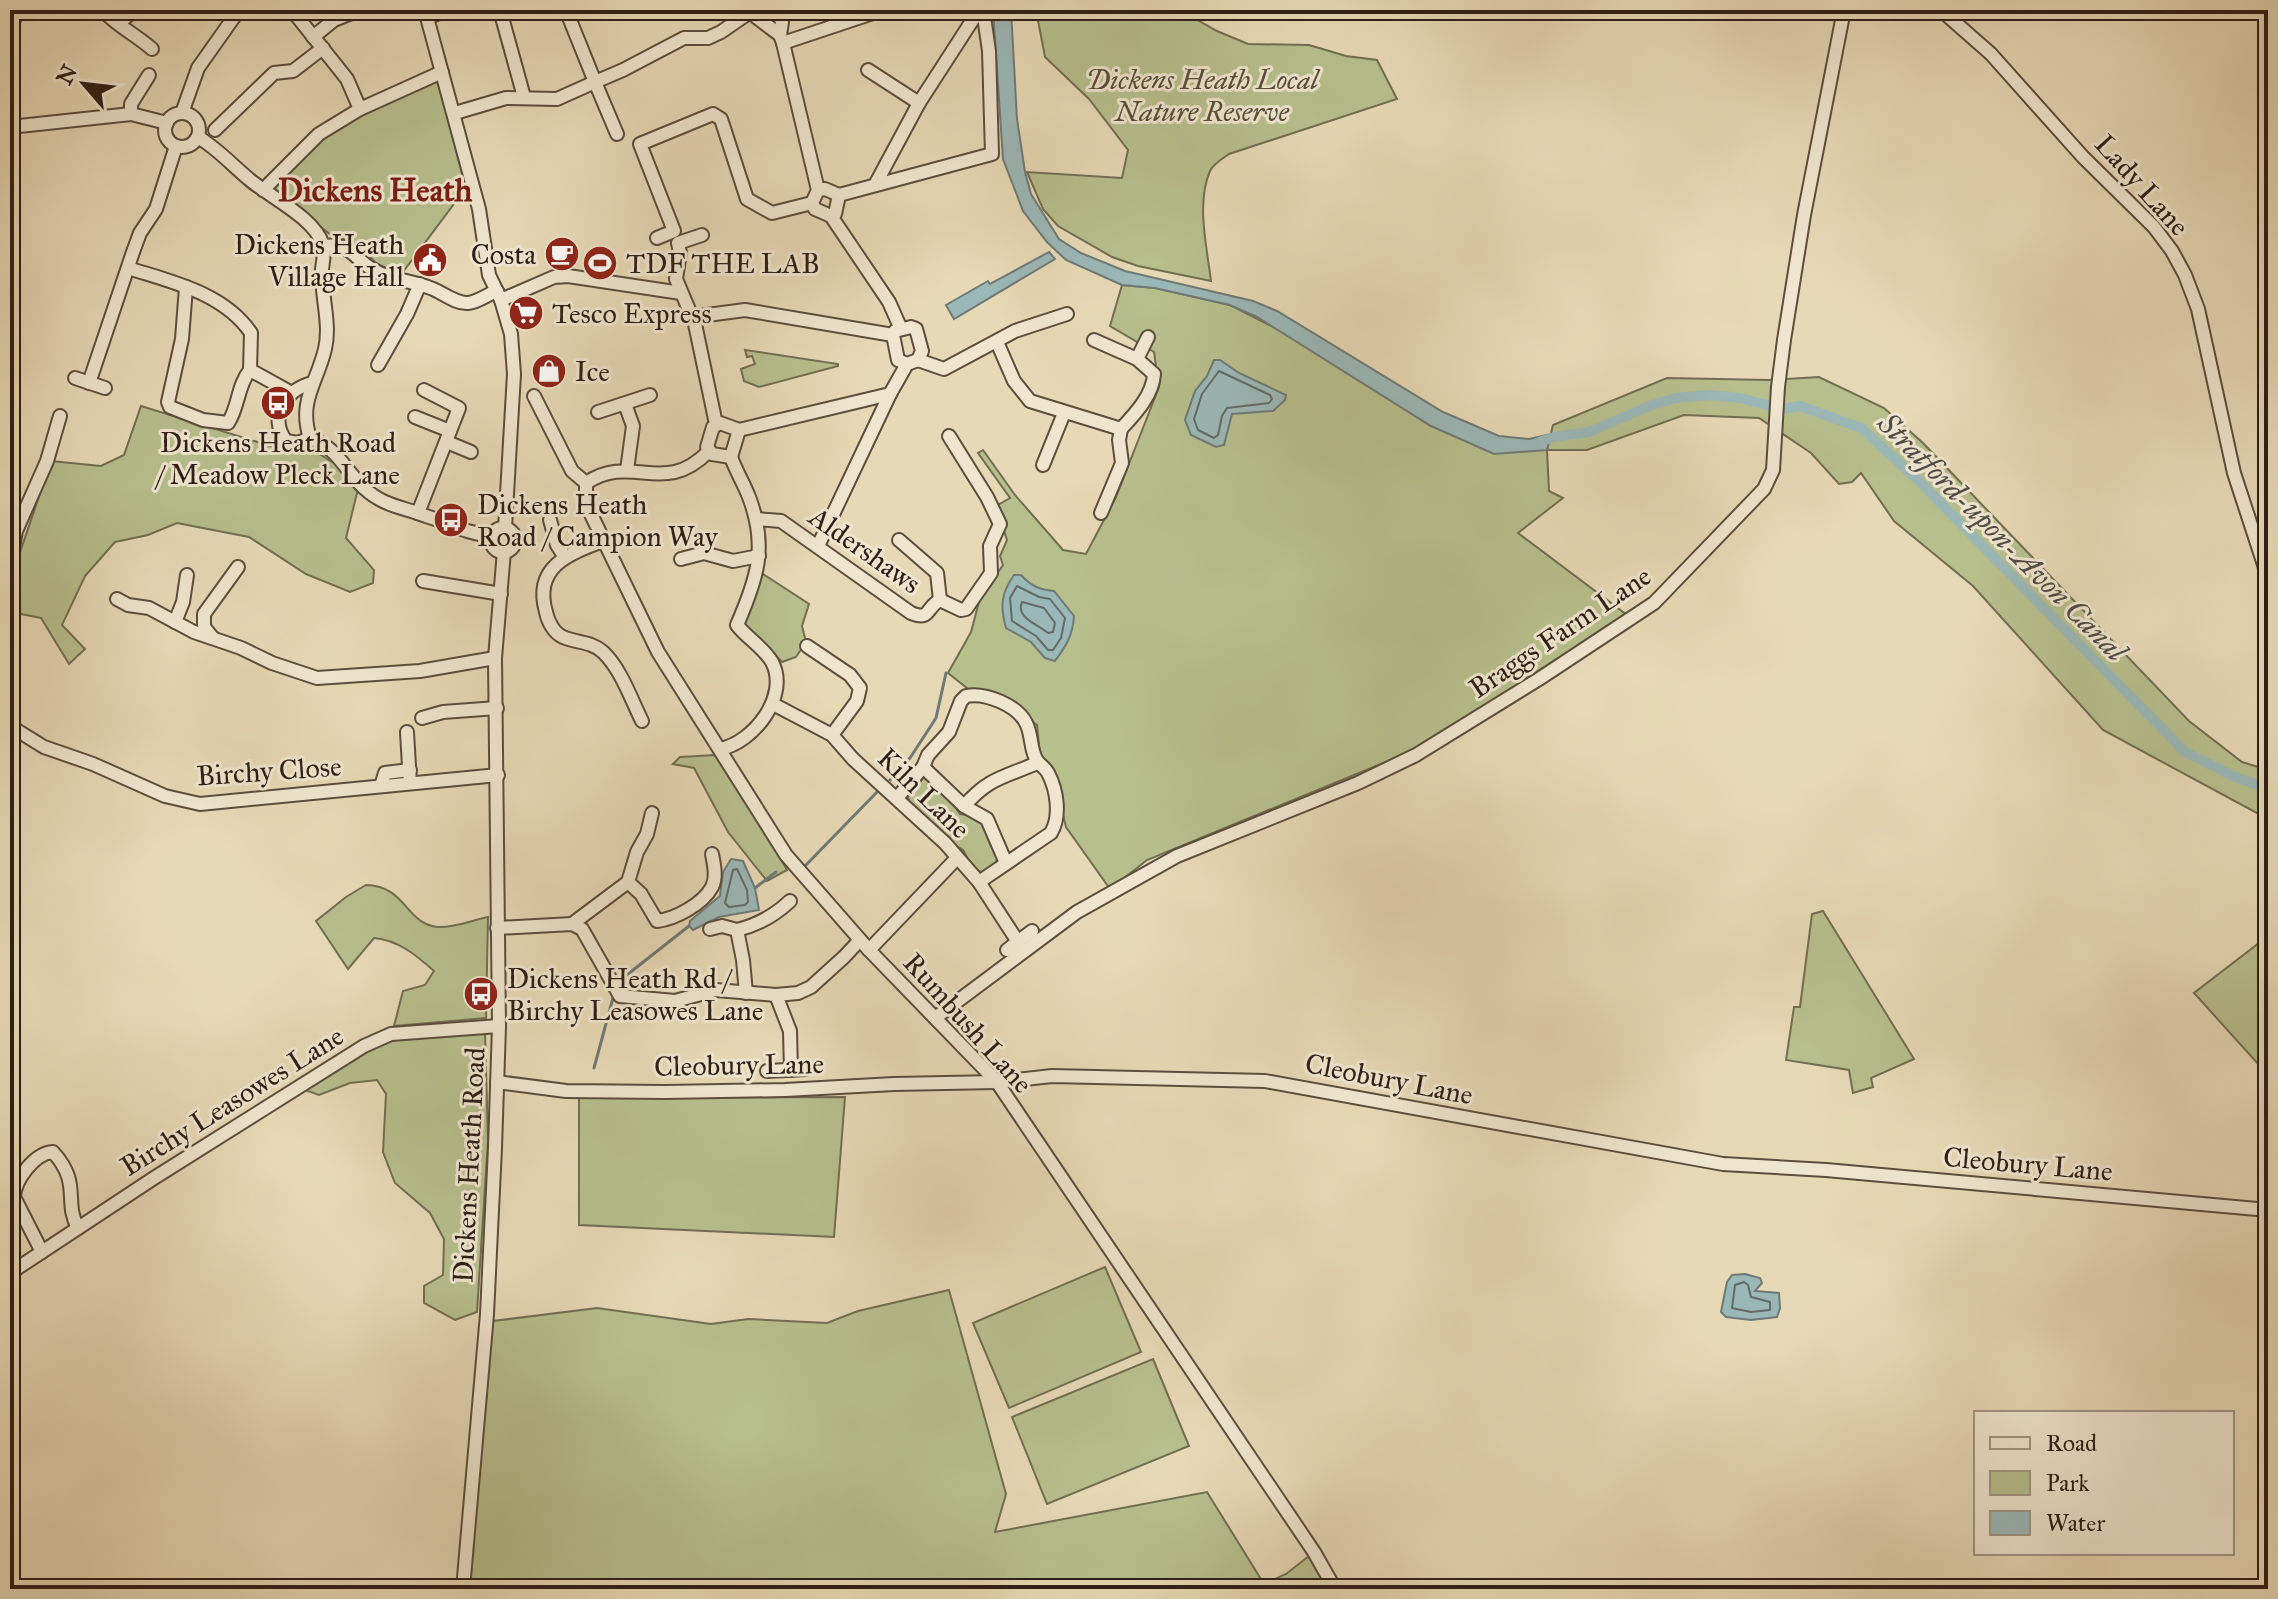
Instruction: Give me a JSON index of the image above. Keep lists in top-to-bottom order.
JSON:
{
  "streets": {
    "street": [
      "Lady Lane",
      "Aldershaws",
      "Braggs Farm Lane",
      "Birchy Close",
      "Kiln Lane",
      "Rumbush Lane",
      "Cleobury Lane",
      "Birchy Leasowes Lane",
      "Dickens Heath Road"
    ]
  },
  "crossings": [
    ["Braggs Farm Lane", "Rumbush Lane"],
    ["Birchy Close", "Dickens Heath Road"],
    ["Rumbush Lane", "Cleobury Lane"],
    ["Cleobury Lane", "Dickens Heath Road"],
    ["Birchy Leasowes Lane", "Dickens Heath Road"]
  ],
  "districts": ["Dickens Heath"],
  "water": ["Stratford-upon-Avon Canal"],
  "parks": ["Dickens Heath Local Nature Reserve"],
  "places": {
    "cafe": ["Costa"],
    "public building": ["Dickens Heath Village Hall"],
    "sports": ["TDF THE LAB"],
    "supermarket": ["Tesco Express"],
    "shop": ["Ice"],
    "bus stop": ["Dickens Heath Road / Meadow Pleck Lane", "Dickens Heath Road / Campion Way", "Dickens Heath Rd / Birchy Leasowes Lane"]
  },
  "legend": ["Road", "Park", "Water"],
  "north": "top left"
}
